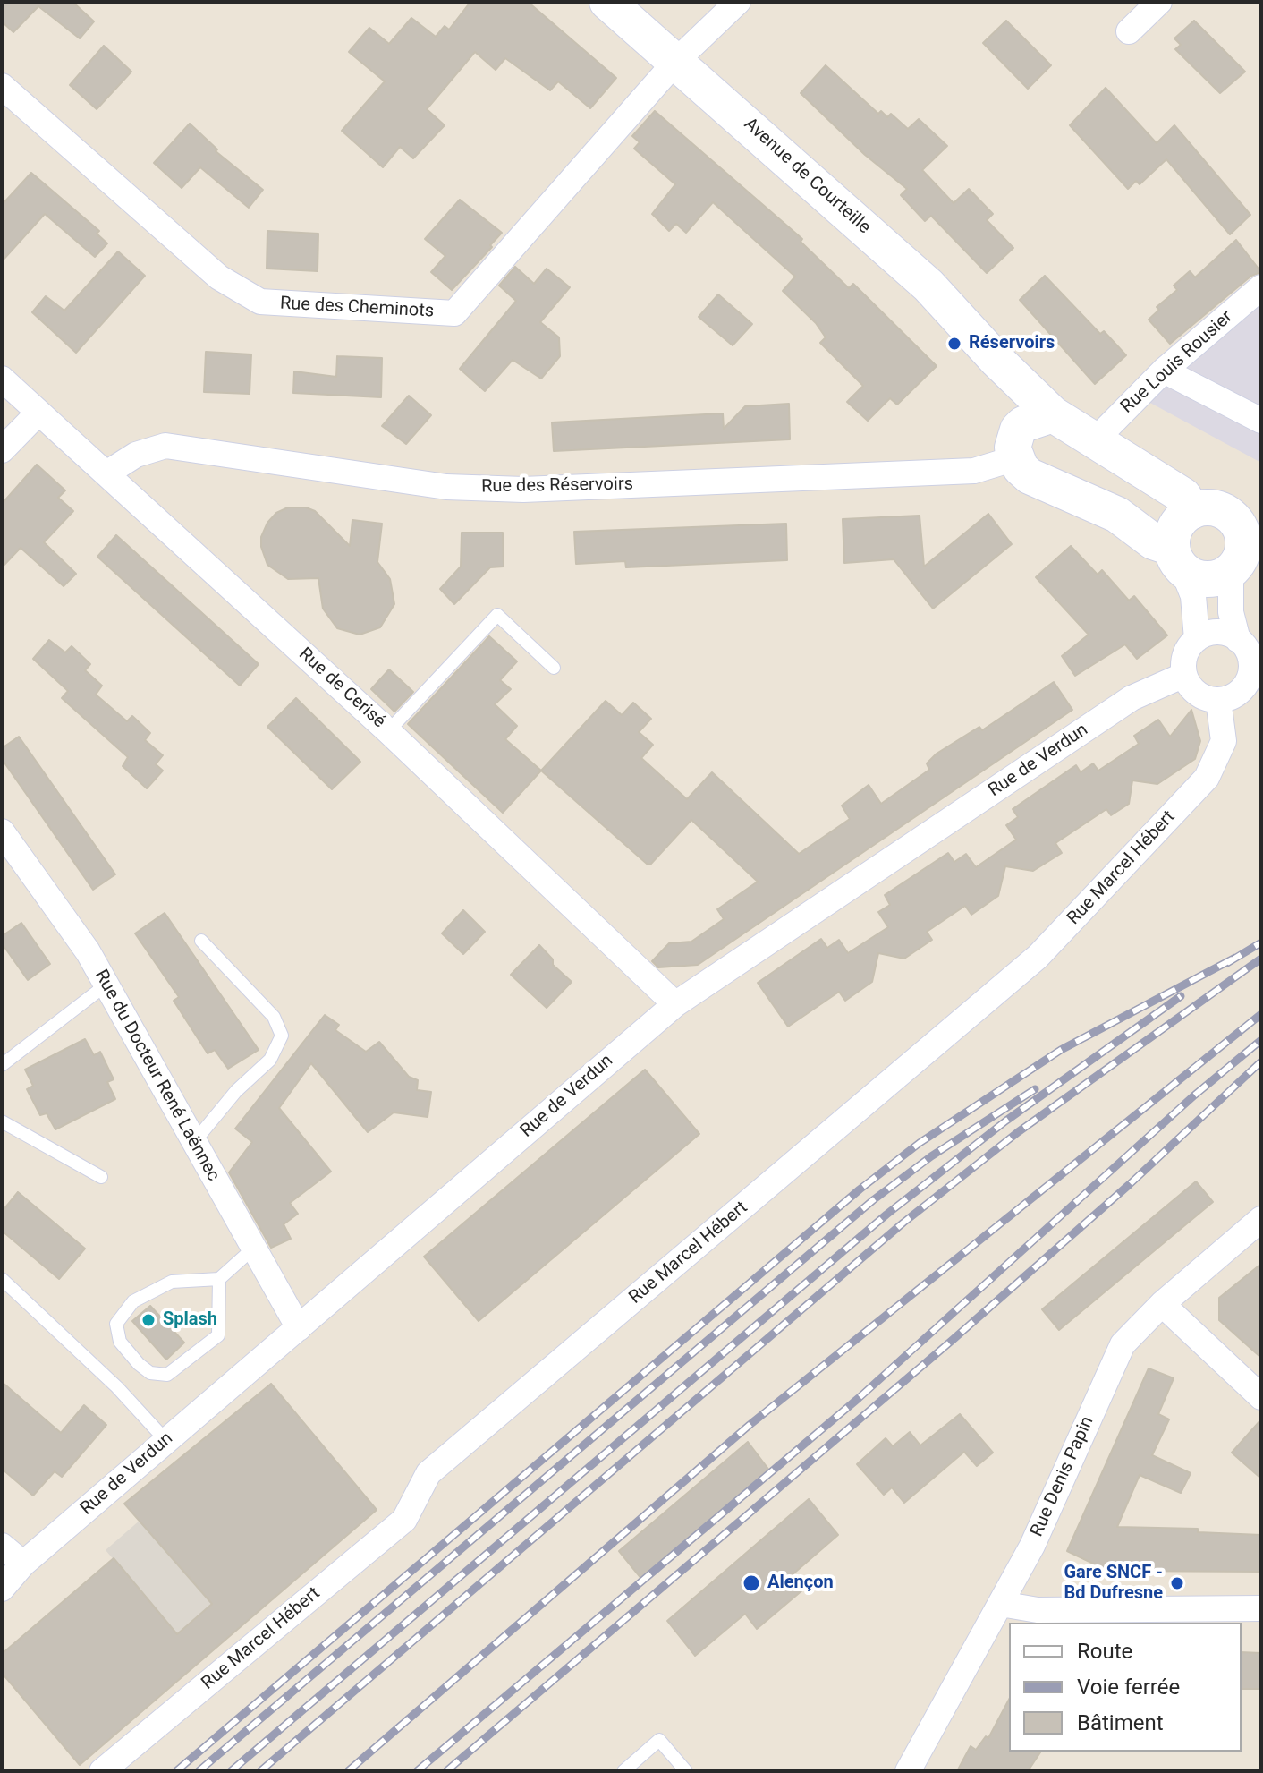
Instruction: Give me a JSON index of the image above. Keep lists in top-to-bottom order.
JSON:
{
  "streets": {
    "street": [
      "Avenue de Courteille",
      "Rue des Cheminots",
      "Rue Louis Rousier",
      "Rue des Réservoirs",
      "Rue de Cerisé",
      "Rue de Verdun",
      "Rue Marcel Hébert",
      "Rue du Docteur René Laënnec",
      "Rue Denis Papin"
    ]
  },
  "crossings": [
    ["Avenue de Courteille", "Rue des Cheminots"],
    ["Avenue de Courteille", "Rue Louis Rousier"],
    ["Avenue de Courteille", "Rue des Réservoirs"],
    ["Rue des Réservoirs", "Rue de Cerisé"],
    ["Rue de Cerisé", "Rue de Verdun"],
    ["Rue de Verdun", "Rue Marcel Hébert"],
    ["Rue de Verdun", "Rue du Docteur René Laënnec"]
  ],
  "places": [
    "Réservoirs",
    "Splash",
    "Alençon",
    "Gare SNCF - Bd Dufresne"
  ],
  "legend": ["Route", "Voie ferrée", "Bâtiment"]
}
